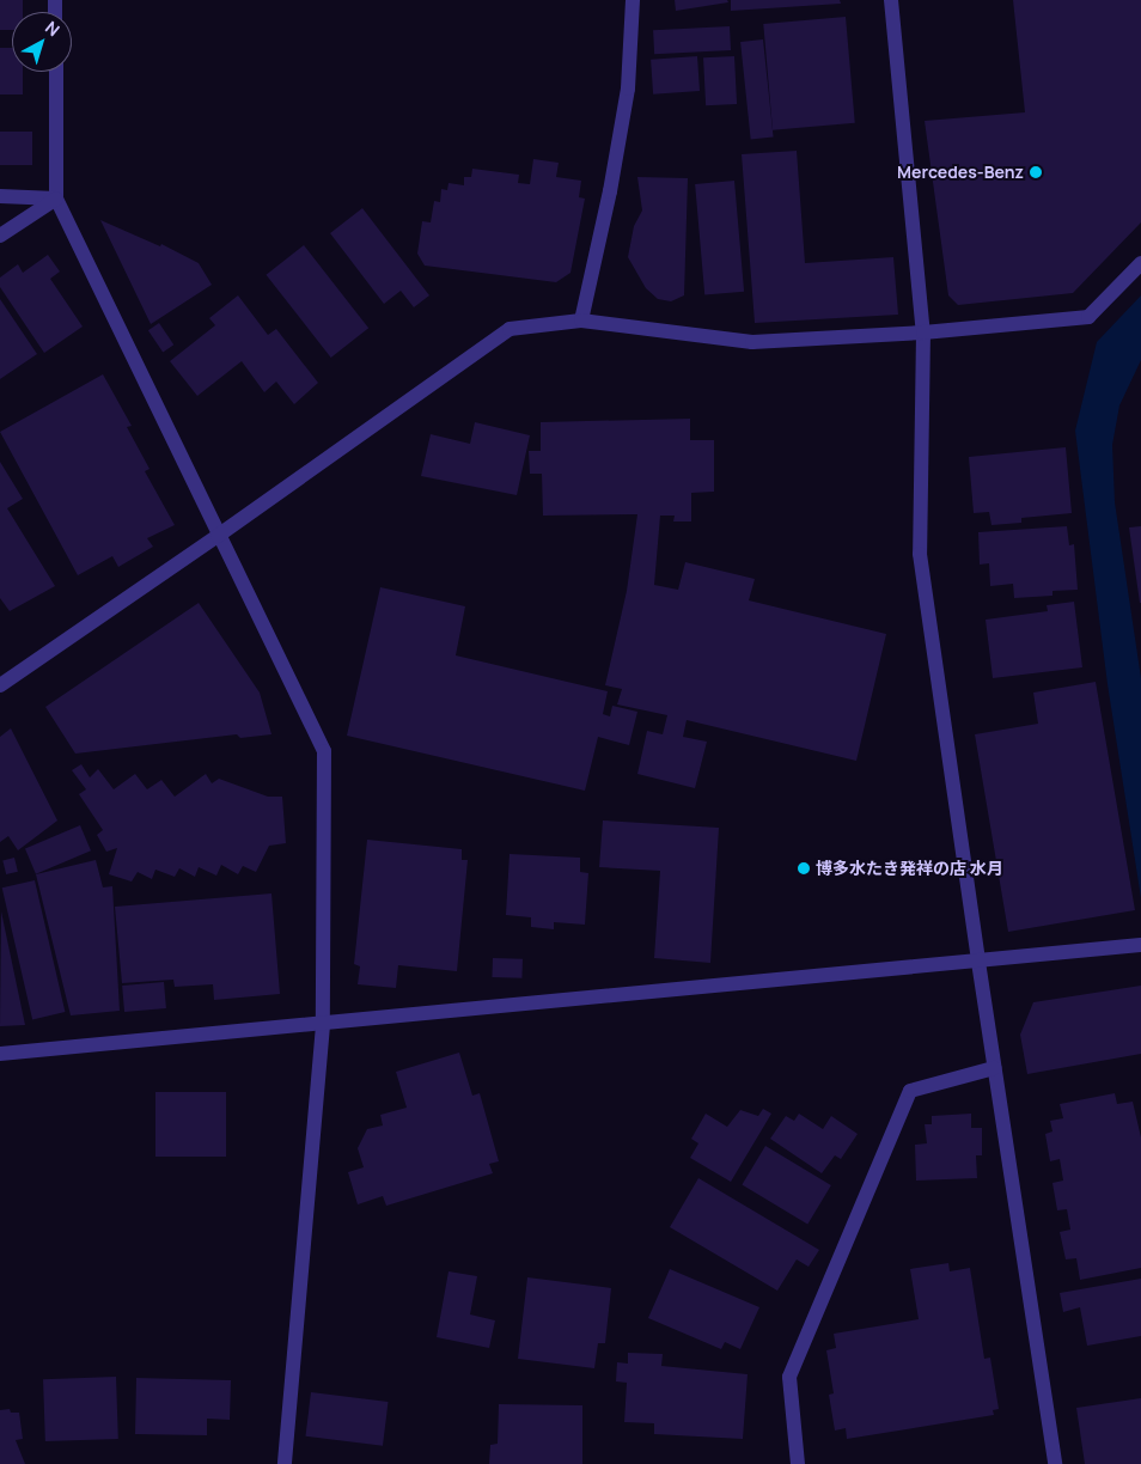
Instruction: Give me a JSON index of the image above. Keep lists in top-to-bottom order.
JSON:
{
  "places": ["Mercedes-Benz", "博多水たき発祥の店 水月"],
  "north": "top right"
}
